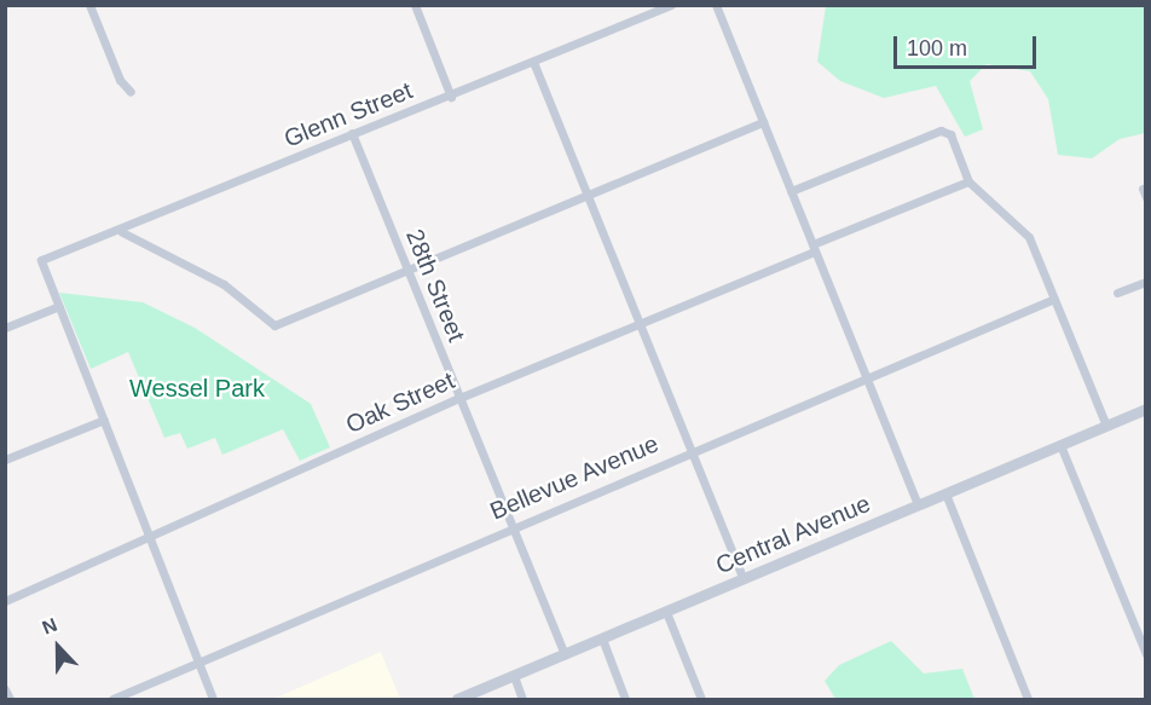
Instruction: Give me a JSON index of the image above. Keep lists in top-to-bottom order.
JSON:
{
  "streets": {
    "street": [
      "Glenn Street",
      "28th Street",
      "Oak Street",
      "Bellevue Avenue",
      "Central Avenue"
    ]
  },
  "crossings": [
    ["Glenn Street", "28th Street"],
    ["28th Street", "Oak Street"],
    ["28th Street", "Bellevue Avenue"],
    ["28th Street", "Central Avenue"]
  ],
  "parks": ["Wessel Park"],
  "scale_bar": "100 m",
  "north": "top"
}
